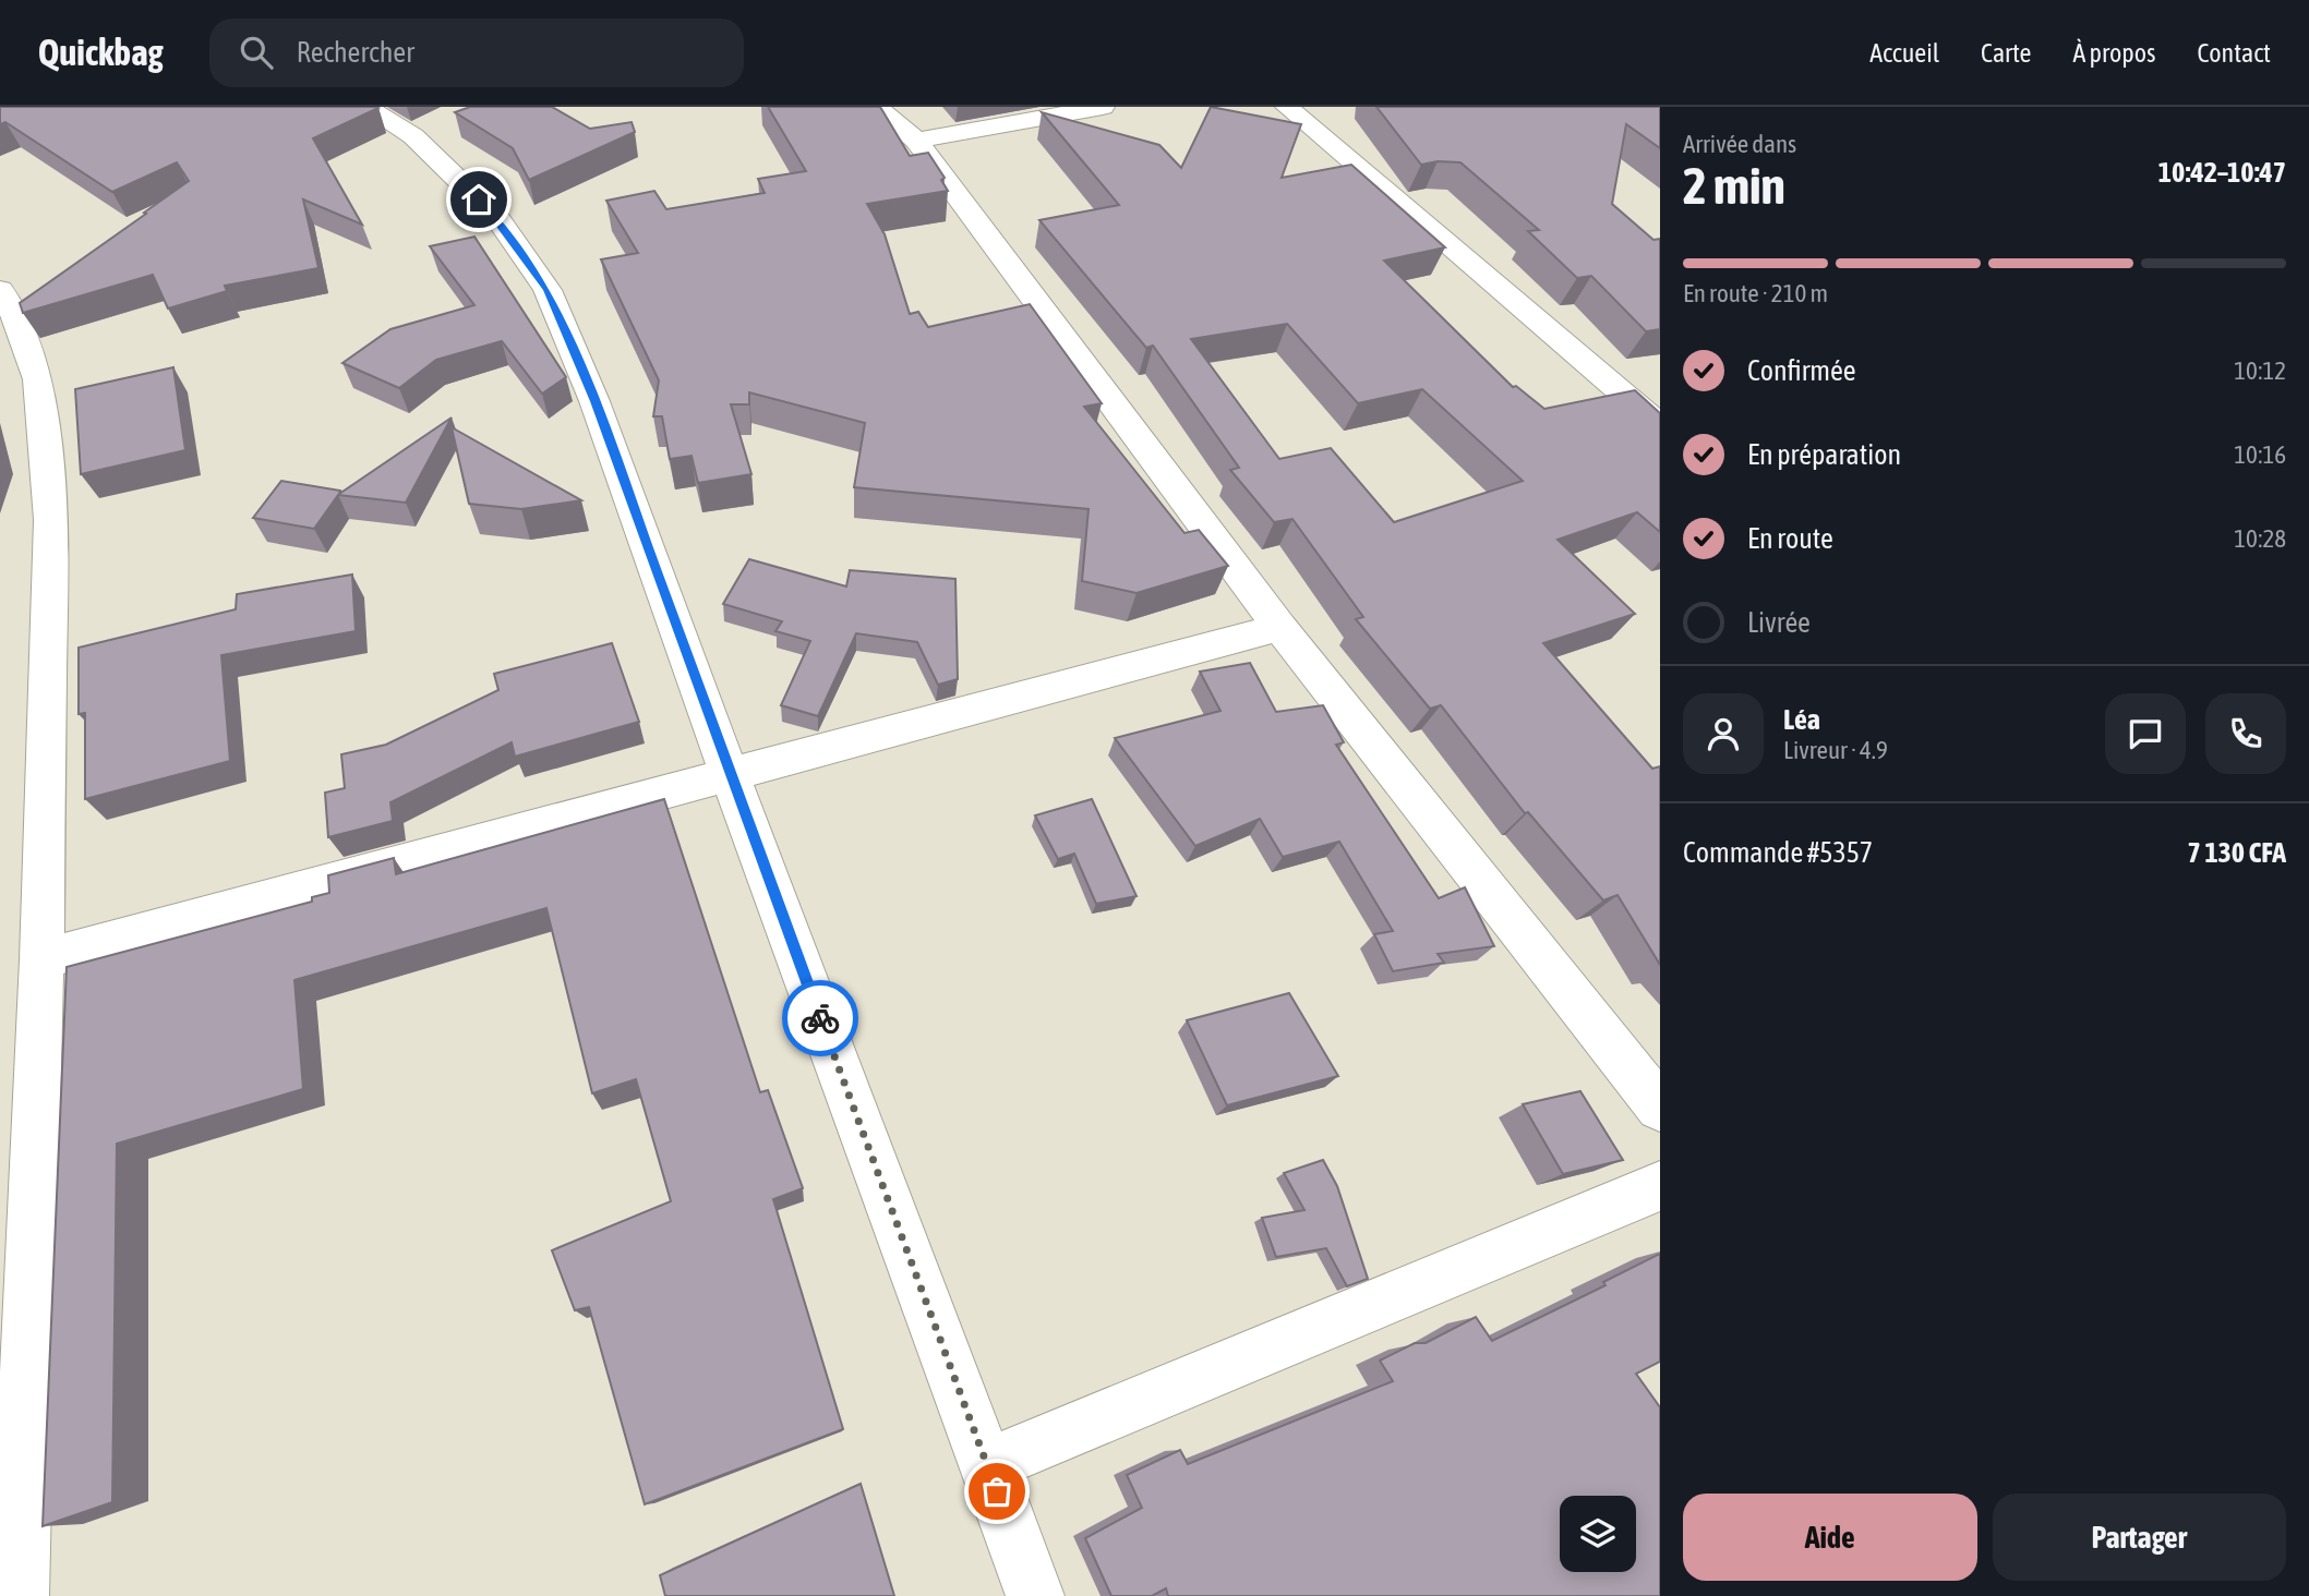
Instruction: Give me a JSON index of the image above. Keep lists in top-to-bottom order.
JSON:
{
  "page": {
    "header": "Quickbag",
    "search": "Rechercher",
    "nav": [
      "Accueil",
      "Carte",
      "À propos",
      "Contact"
    ],
    "heading": ["2 min", "Arrivée dans", "10:42–10:47"],
    "panel": [
      "Léa",
      "Livreur · 4.9",
      "Commande #5357",
      "7 130 CFA"
    ],
    "bar": "En route · 210 m",
    "list": [
      ["Confirmée", "10:12"],
      ["En préparation", "10:16"],
      ["En route", "10:28"],
      "Livrée"
    ],
    "buttons": ["Aide", "Partager"]
  }
}
